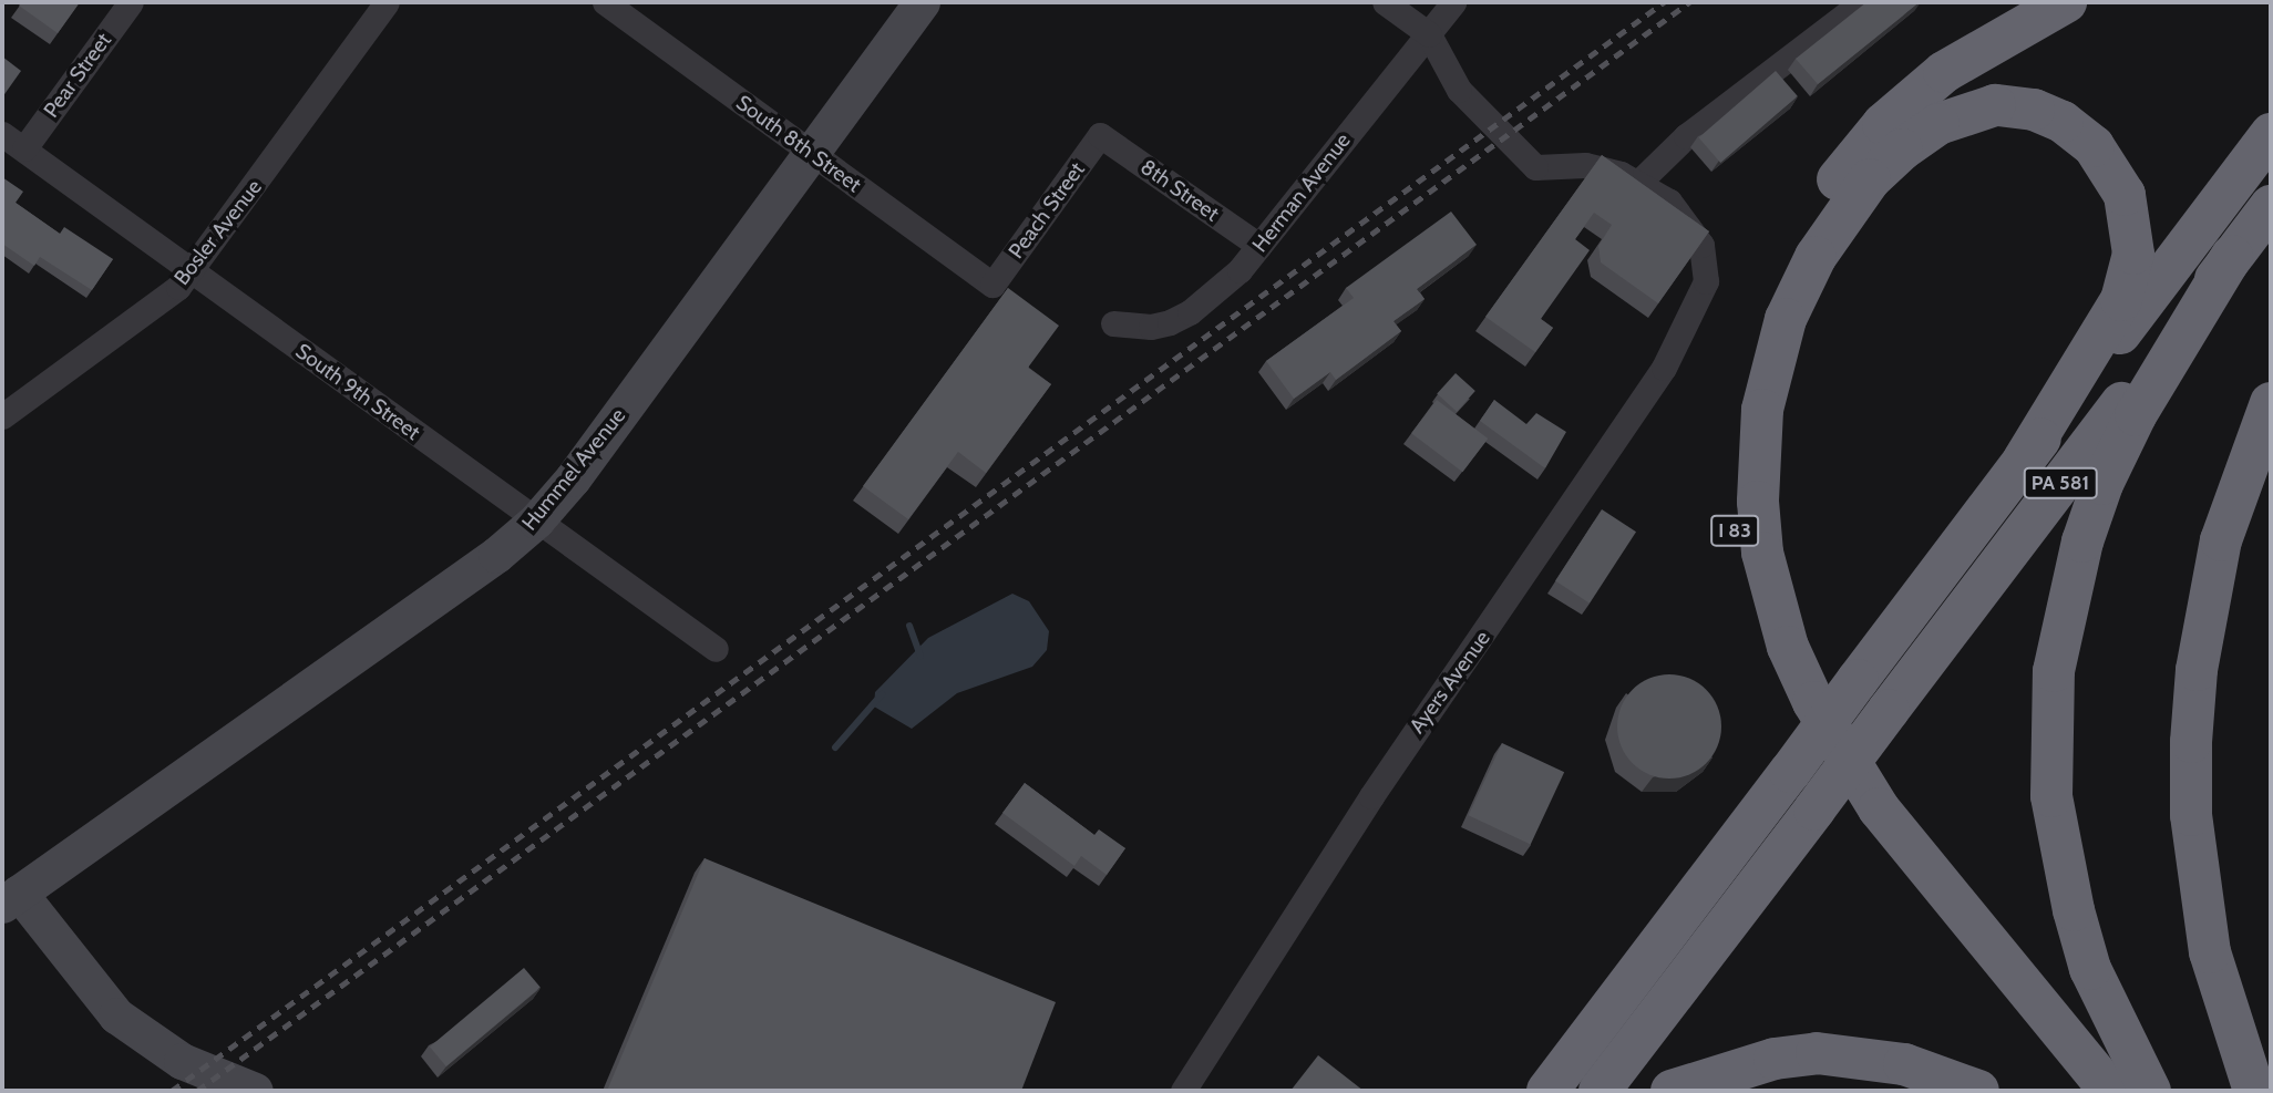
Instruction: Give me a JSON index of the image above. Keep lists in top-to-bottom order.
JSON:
{
  "streets": {
    "highway": ["PA 581", "I 83"],
    "main road": ["Hummel Avenue"],
    "street": [
      "Pear Street",
      "South 8th Street",
      "8th Street",
      "Herman Avenue",
      "Peach Street",
      "Bosler Avenue",
      "South 9th Street",
      "Ayers Avenue"
    ]
  },
  "crossings": [
    ["Pear Street", "South 9th Street"],
    ["South 8th Street", "Peach Street"],
    ["South 8th Street", "Hummel Avenue"],
    ["8th Street", "Herman Avenue"],
    ["8th Street", "Peach Street"],
    ["Bosler Avenue", "South 9th Street"],
    ["South 9th Street", "Hummel Avenue"]
  ]
}
